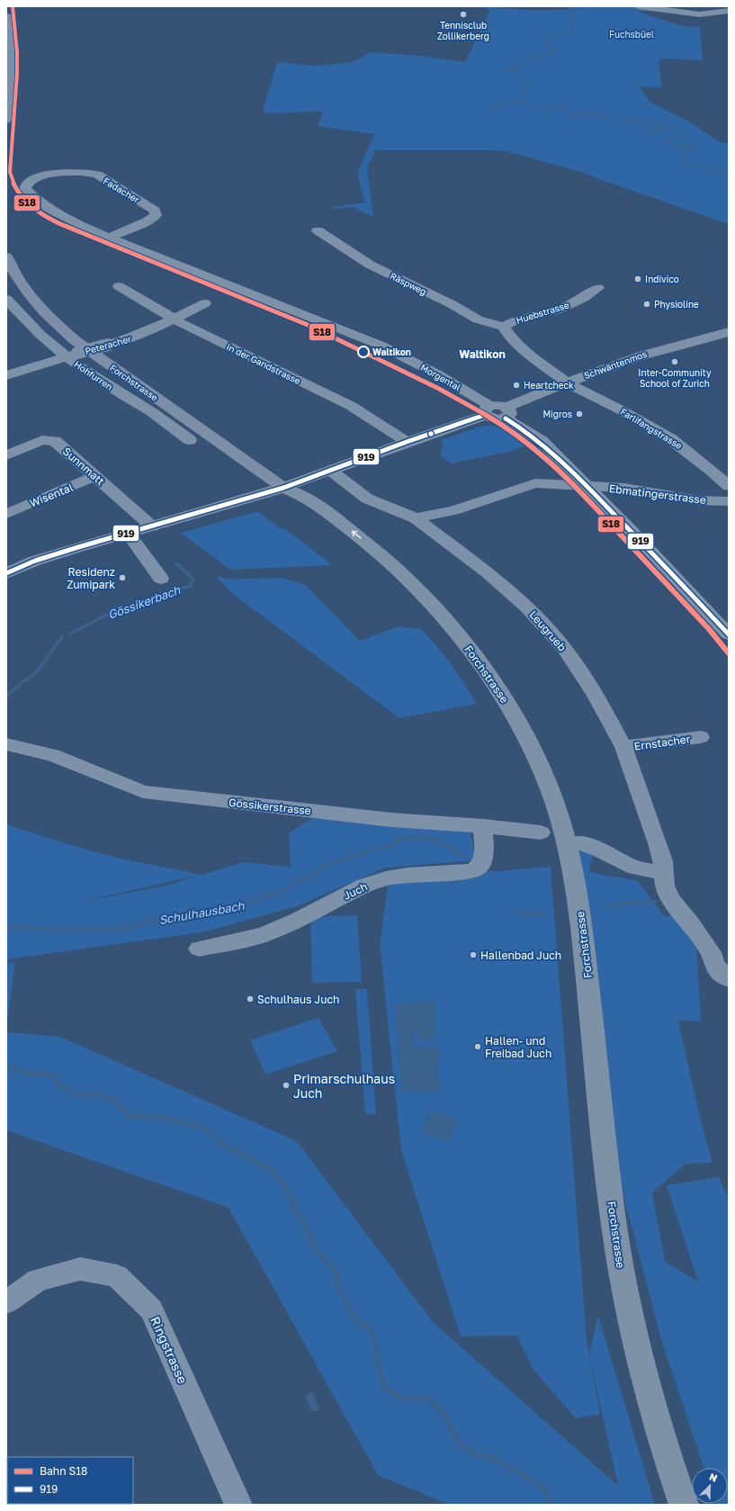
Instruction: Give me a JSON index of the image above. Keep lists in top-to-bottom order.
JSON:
{
  "streets": {
    "highway": ["Forchstrasse"],
    "street": [
      "Fadacher",
      "Räspweg",
      "Huebstrasse",
      "Peteracher",
      "In der Gandstrasse",
      "Schwäntenmos",
      "Hohfurren",
      "Morgental",
      "Farlifangstrasse",
      "Sunnmatt",
      "Ebmatingerstrasse",
      "Wisental",
      "Leugrueb",
      "Ernstacher",
      "Gössikerstrasse",
      "Juch",
      "Ringstrasse"
    ]
  },
  "crossings": [
    ["Fadacher", "Morgental"],
    ["Räspweg", "Huebstrasse"],
    ["Huebstrasse", "Schwäntenmos"],
    ["Huebstrasse", "Farlifangstrasse"],
    ["Peteracher", "In der Gandstrasse"],
    ["Peteracher", "Hohfurren"],
    ["Schwäntenmos", "Farlifangstrasse"],
    ["Sunnmatt", "Wisental"],
    ["Leugrueb", "Ernstacher"],
    ["Gössikerstrasse", "Juch"]
  ],
  "one_way": ["Forchstrasse"],
  "districts": ["Waltikon"],
  "water": ["Gössikerbach", "Schulhausbach"],
  "parks": ["Fuchsbüel"],
  "places": [
    "Tennisclub Zollikerberg",
    "Indivico",
    "Physioline",
    "Waltikon",
    "Inter-Community School of Zurich",
    "Heartcheck",
    "Migros",
    "Residenz Zumipark",
    "Hallenbad Juch",
    "Schulhaus Juch",
    "Hallen- und Freibad Juch",
    "Primarschulhaus Juch"
  ],
  "lines": ["rail line S18", "transit line 919"],
  "legend": ["Bahn S18", "919"],
  "north": "top right"
}
